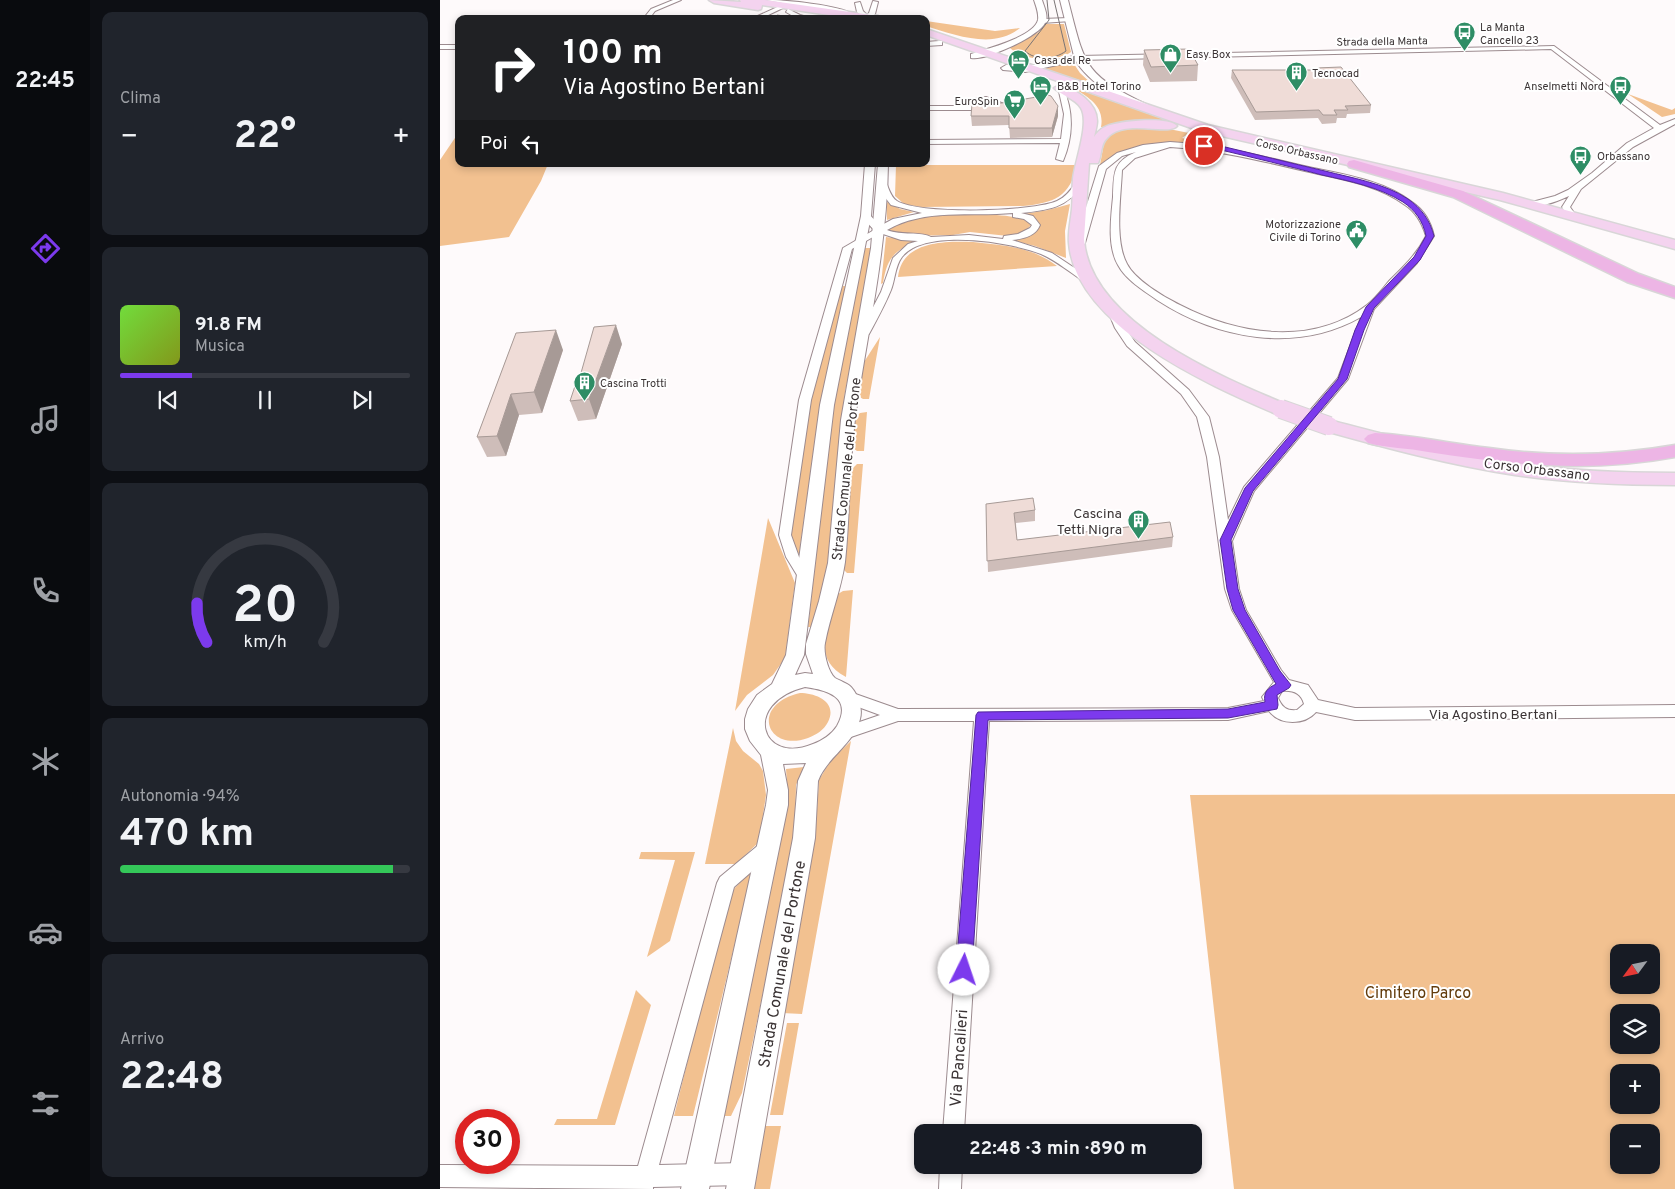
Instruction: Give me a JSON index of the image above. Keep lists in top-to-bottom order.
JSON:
{
  "streets": {
    "main road": ["Corso Orbassano"],
    "street": [
      "Strada della Manta",
      "Strada Comunale del Portone",
      "Via Agostino Bertani",
      "Via Pancalieri"
    ]
  },
  "crossings": [
    ["Corso Orbassano", "Strada Comunale del Portone"]
  ],
  "parks": ["Cimitero Parco"],
  "places": {
    "bus stop": ["La Manta Cancello 23", "Anselmetti Nord", "Orbassano"],
    "shop": ["Easy Box"],
    "hotel": ["Casa del Re", "B&B Hotel Torino"],
    "building": ["Tecnocad", "Cascina Trotti", "Cascina Tetti Nigra"],
    "supermarket": ["EuroSpin"],
    "public building": ["Motorizzazione Civile di Torino"]
  },
  "north": "bottom left",
  "page": {
    "tabs": "22:45",
    "tile": [
      "Clima",
      ["Autonomia · 94%", "470 km"],
      ["Arrivo", "22:48"]
    ],
    "turn": ["100 m", "Via Agostino Bertani"],
    "heat": ["−", "22°", "+"],
    "then": "Poi",
    "song": ["91.8 FM", "Musica"],
    "map_buttons": ["+", "−"],
    "limit": "30",
    "trip": "22:48 · 3 min · 890 m",
    "gauge": ["20", "km/h"]
  }
}
